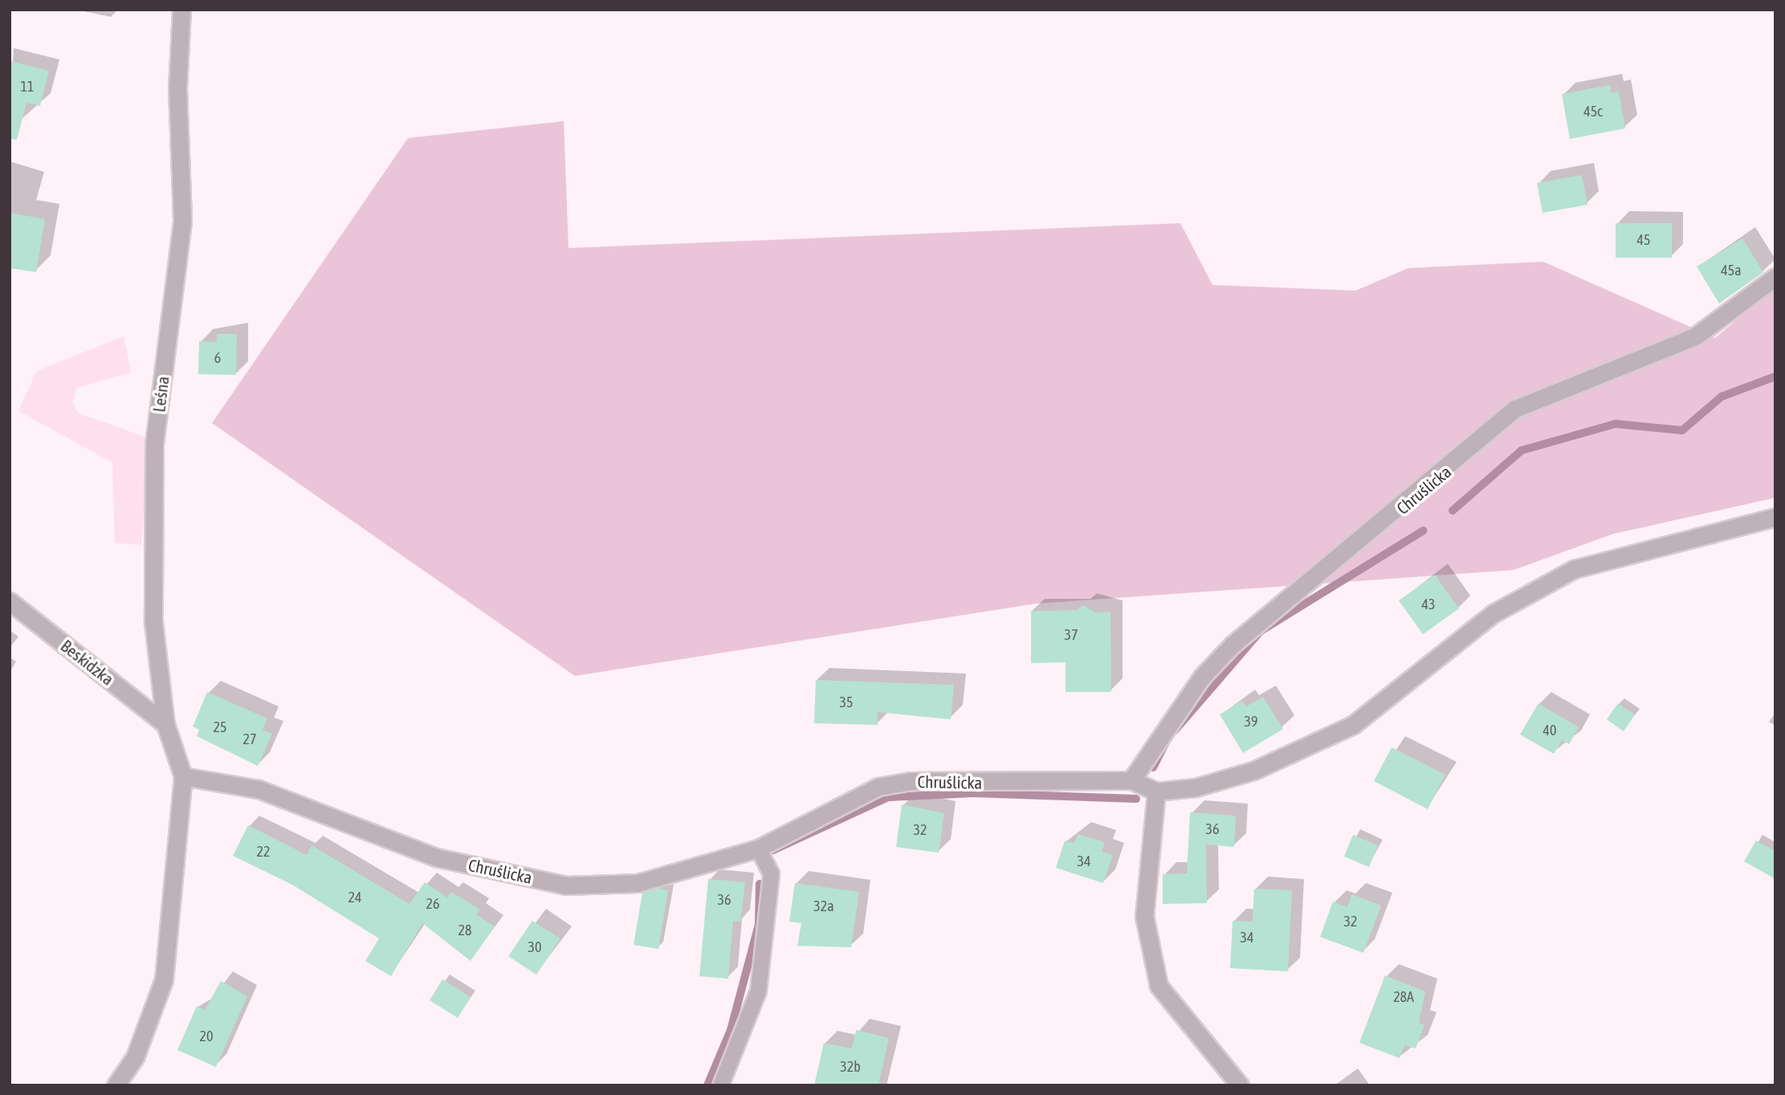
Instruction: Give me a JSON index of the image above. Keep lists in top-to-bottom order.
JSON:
{
  "streets": {
    "street": ["Leśna", "Chruślicka", "Beskidzka"]
  },
  "crossings": [
    ["Leśna", "Chruślicka"],
    ["Leśna", "Beskidzka"]
  ],
  "house_numbers": [
    "11",
    "45c",
    "45",
    "45a",
    "6",
    "43",
    "37",
    "35",
    "39",
    "25",
    "40",
    "27",
    "36",
    "32",
    "22",
    "34",
    "24",
    "36",
    "26",
    "32a",
    "32",
    "28",
    "34",
    "30",
    "28A",
    "20",
    "32b"
  ]
}
